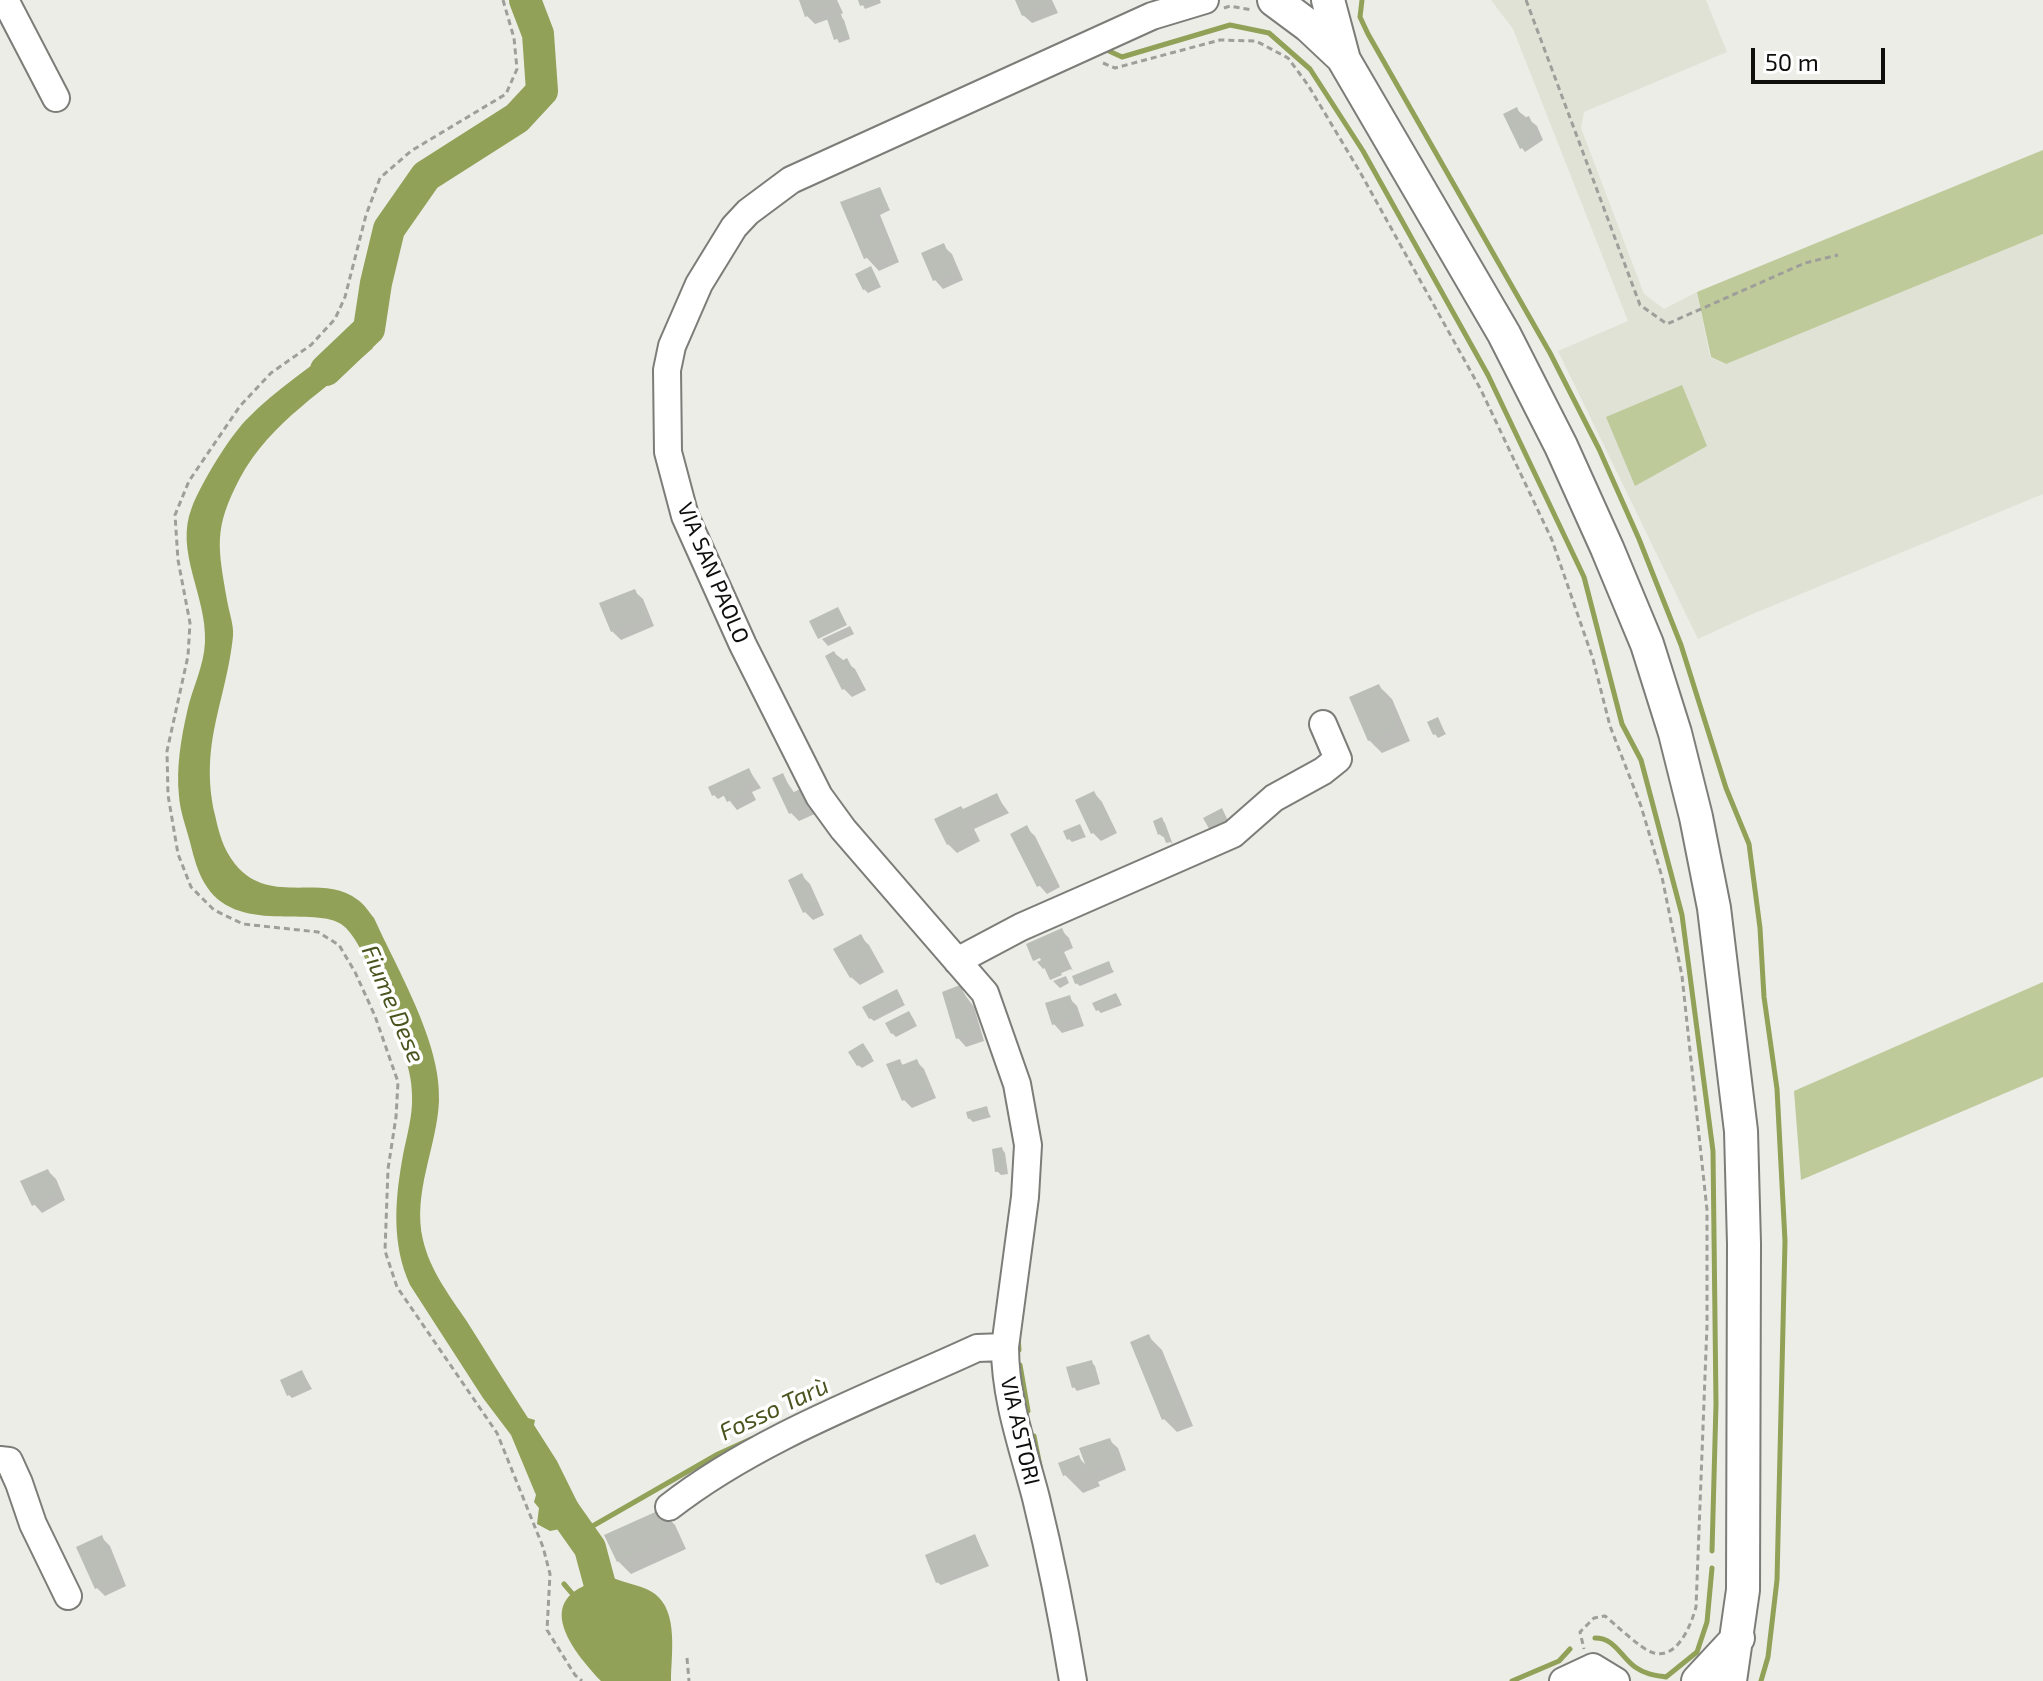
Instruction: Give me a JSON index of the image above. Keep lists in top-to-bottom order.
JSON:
{
  "streets": {
    "street": ["VIA SAN PAOLO", "VIA ASTORI"]
  },
  "crossings": [
    ["VIA SAN PAOLO", "VIA ASTORI"]
  ],
  "water": ["Fiume Dese", "Fosso Tarù"],
  "scale_bar": "50 m"
}
